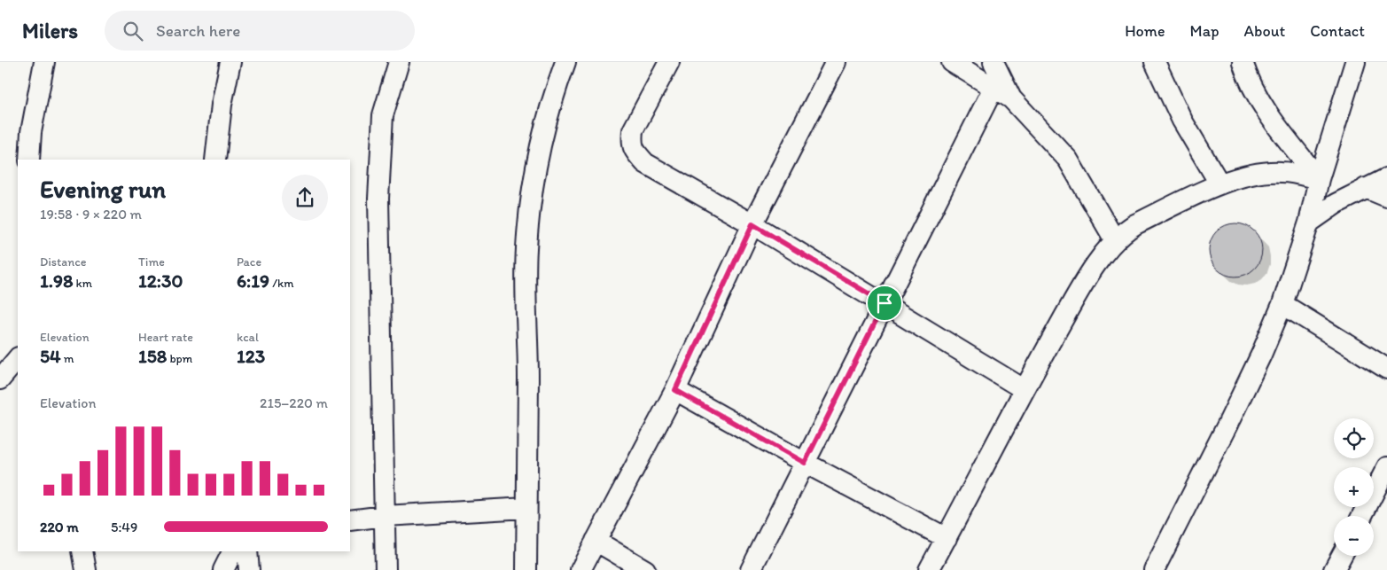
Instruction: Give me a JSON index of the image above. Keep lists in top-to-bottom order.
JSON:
{
  "page": {
    "header": "Milers",
    "search": "Search here",
    "nav": [
      "Home",
      "Map",
      "About",
      "Contact"
    ],
    "heading": ["Evening run", "19:58 · 9 × 220 m"],
    "stats": [
      ["Distance", "1.98 km"],
      ["Time", "12:30"],
      ["Pace", "6:19 /km"],
      ["Elevation", "54 m"],
      ["Heart rate", "158 bpm"],
      ["kcal", "123"]
    ],
    "chart": ["Elevation", "215–220 m"],
    "map_buttons": ["+", "−"],
    "list": [
      {
        "name": "220 m",
        "note": "5:49"
      }
    ]
  }
}
